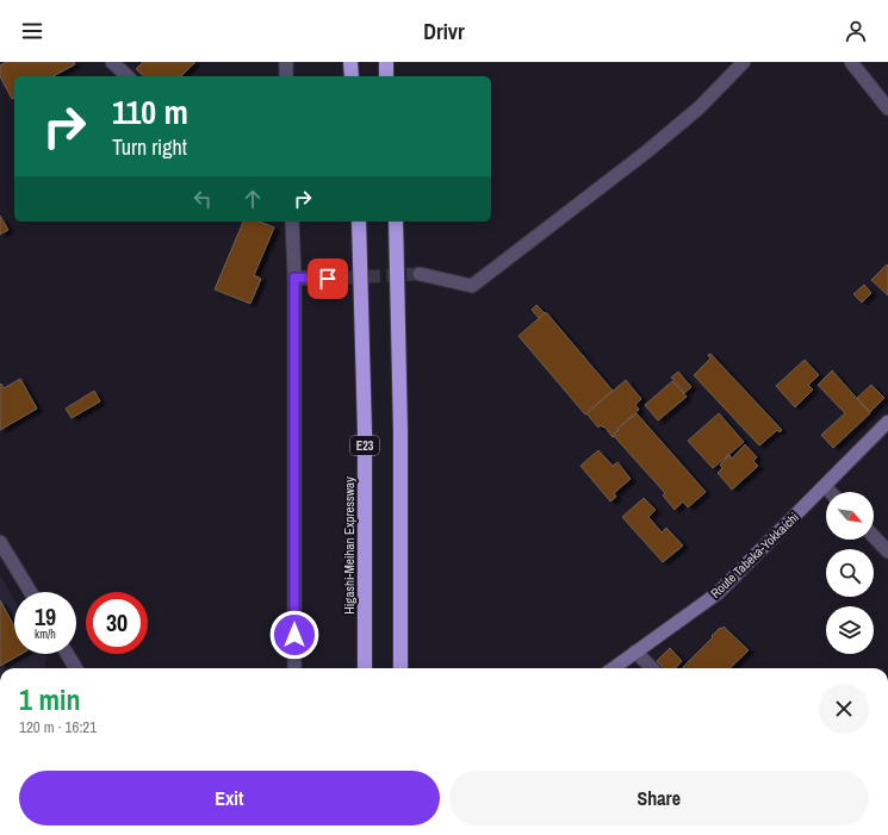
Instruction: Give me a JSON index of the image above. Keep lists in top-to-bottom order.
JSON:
{
  "streets": {
    "highway": ["E23", "Higashi-Meihan Expressway"],
    "main road": ["Route Tabeka-Yokkaichi"]
  },
  "north": "bottom right",
  "page": {
    "header": "Drivr",
    "turn": ["110 m", "Turn right"],
    "speed": "19 km/h",
    "limit": "30",
    "heading": ["1 min", "120 m · 16:21"],
    "buttons": ["Exit", "Share"]
  }
}
